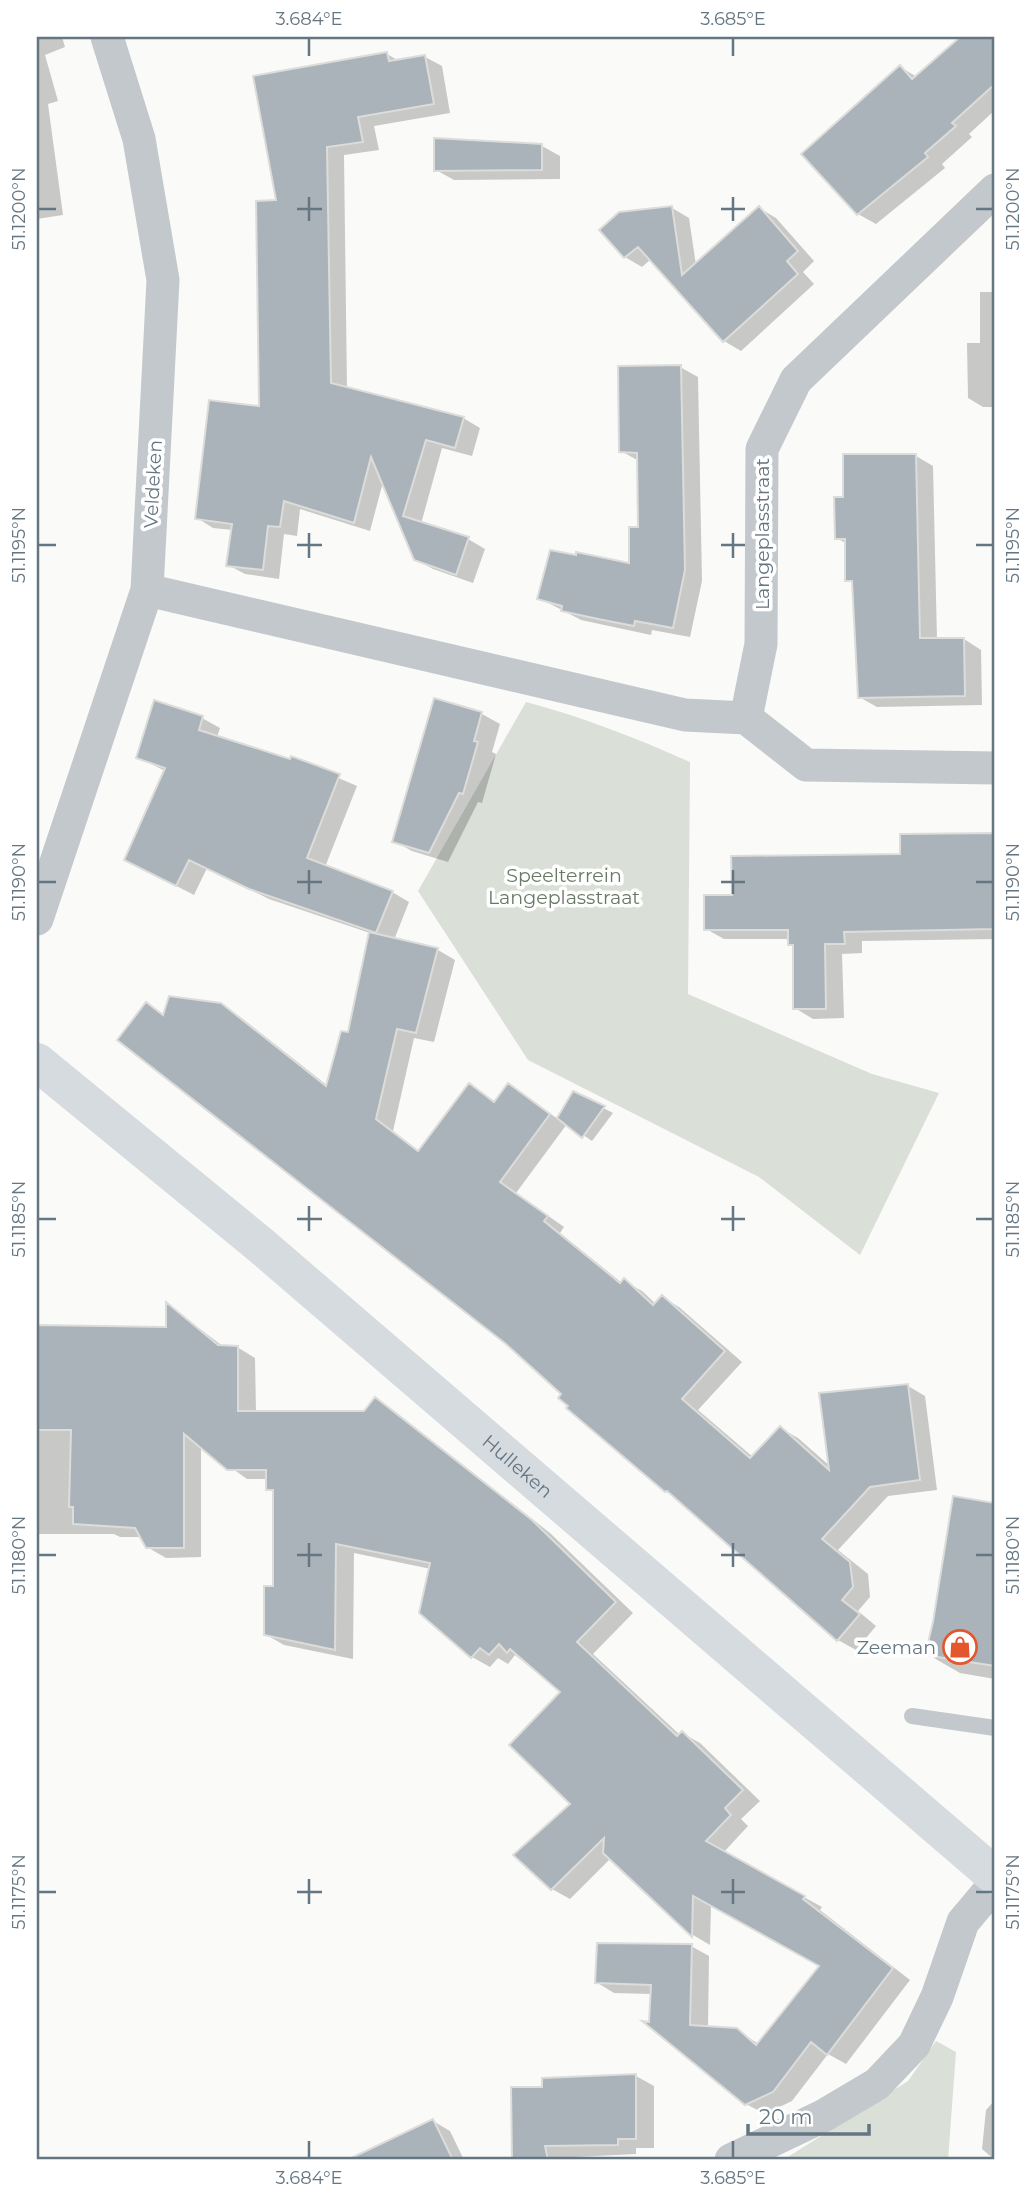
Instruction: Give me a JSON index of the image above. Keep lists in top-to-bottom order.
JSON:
{
  "streets": {
    "main road": ["Hulleken"],
    "street": ["Veldeken", "Langeplasstraat"]
  },
  "parks": ["Speelterrein Langeplasstraat"],
  "places": {
    "shop": ["Zeeman"]
  },
  "scale_bar": "20 m",
  "coordinates": [
    "3.684°E",
    "3.685°E",
    "51.1200°N",
    "51.1195°N",
    "51.1190°N",
    "51.1185°N",
    "51.1180°N",
    "51.1175°N"
  ]
}
